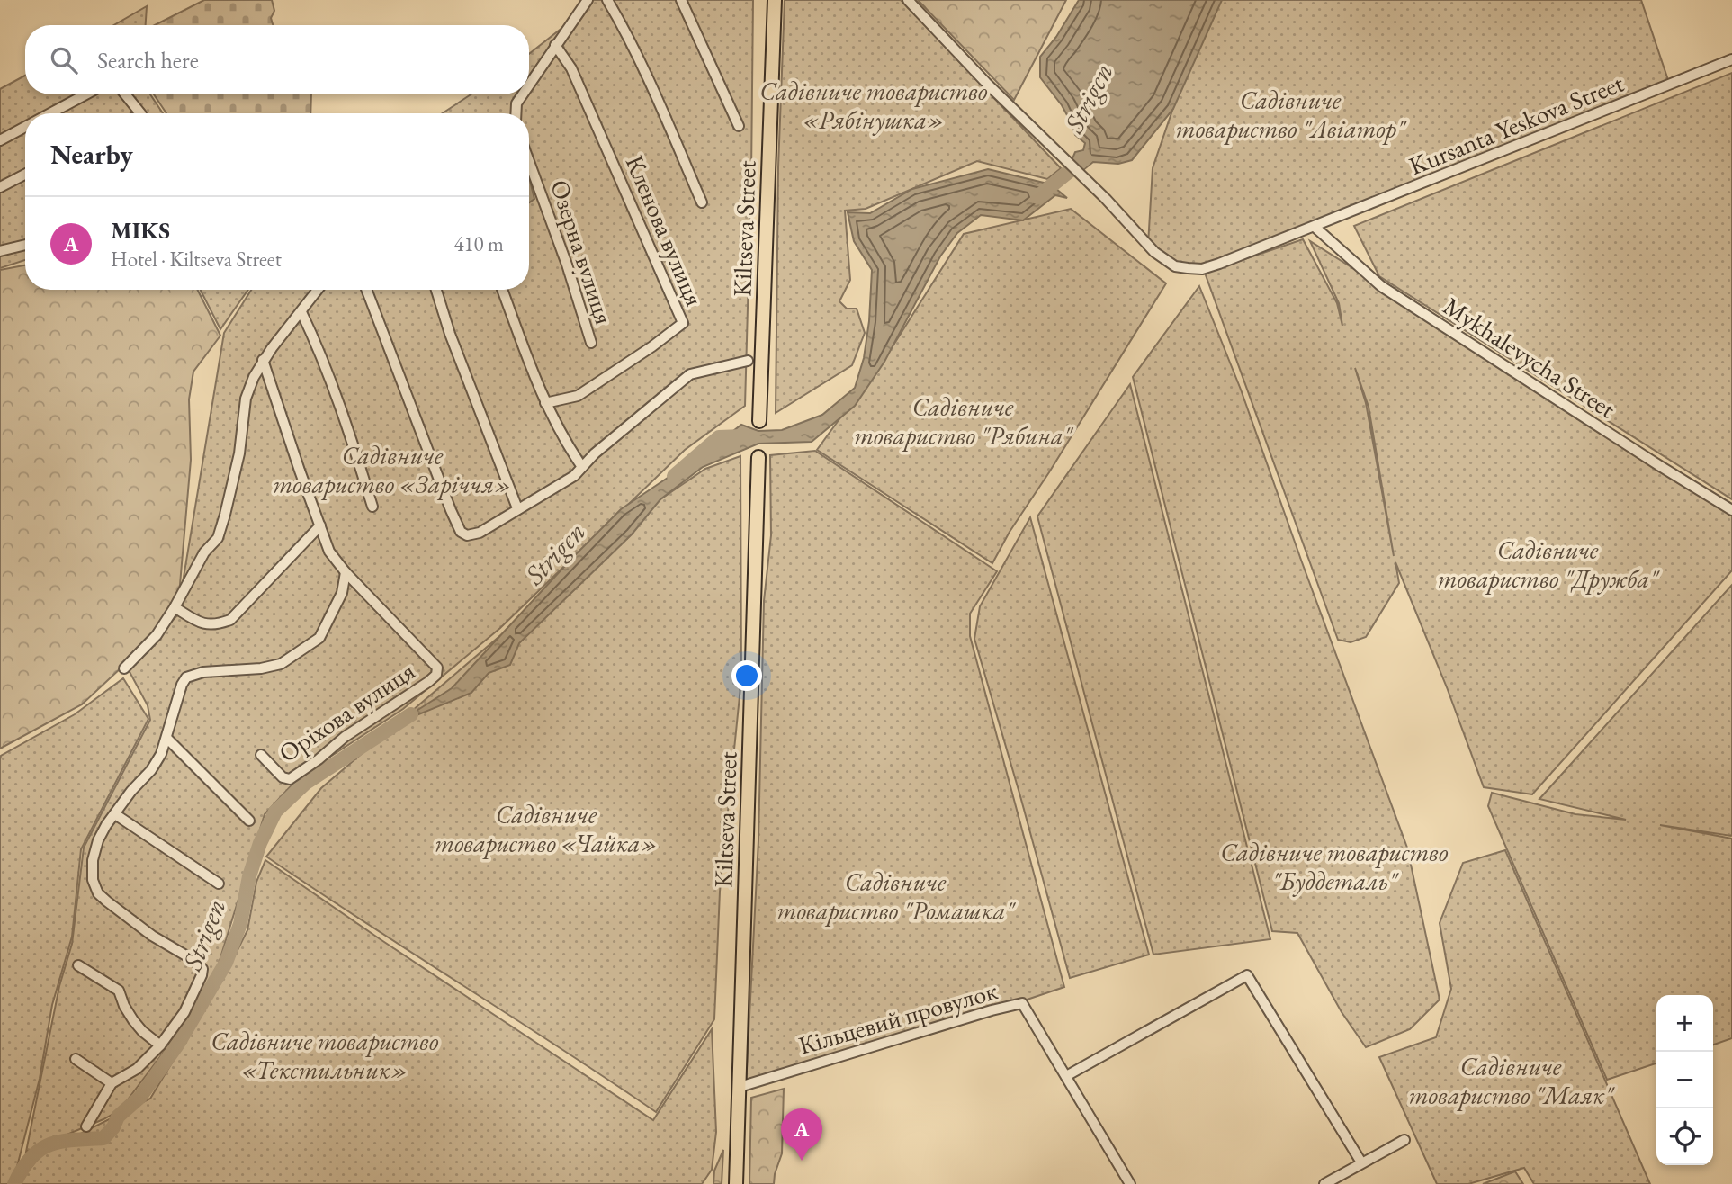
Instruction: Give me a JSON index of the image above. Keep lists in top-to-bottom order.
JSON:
{
  "streets": {
    "main road": ["Kiltseva Street"],
    "street": [
      "Kursanta Yeskova Street",
      "Кленова вулиця",
      "Озерна вулиця",
      "Mykhalevycha Street",
      "Оріхова вулиця",
      "Кільцевий провулок"
    ]
  },
  "crossings": [
    ["Kursanta Yeskova Street", "Mykhalevycha Street"],
    ["Kiltseva Street", "Кільцевий провулок"]
  ],
  "water": ["Strigen"],
  "parks": [
    "Садівниче товариство «Рябінушка»",
    "Садівниче товариство \"Авіатор\"",
    "Садівниче товариство \"Рябина\"",
    "Садівниче товариство «Заріччя»",
    "Садівниче товариство \"Дружба\"",
    "Садівниче товариство «Чайка»",
    "Садівниче товариство \"Буддеталь\"",
    "Садівниче товариство \"Ромашка\"",
    "Садівниче товариство «Текстильник»",
    "Садівниче товариство \"Маяк\""
  ],
  "page": {
    "search": "Search here",
    "heading": "Nearby",
    "list": [
      {
        "mark": "A",
        "name": "MIKS",
        "note": "Hotel · Kiltseva Street",
        "value": "410 m"
      }
    ],
    "map_buttons": ["+", "−"],
    "pins": "A"
  }
}
